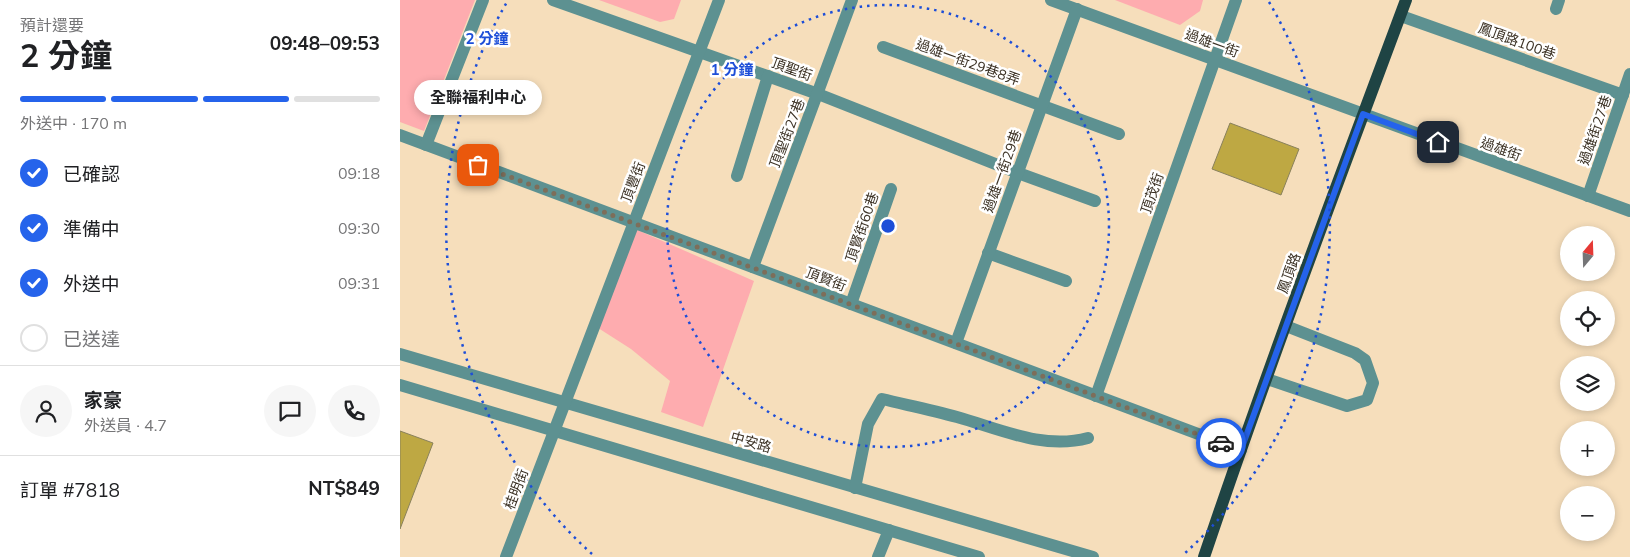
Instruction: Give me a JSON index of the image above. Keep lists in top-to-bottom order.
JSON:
{
  "streets": {
    "main road": ["鳳頂路"],
    "street": [
      "鳳頂路100巷",
      "過雄一街",
      "過雄一街29巷8弄",
      "頂聖街",
      "過雄街27巷",
      "頂聖街27巷",
      "過雄街",
      "過雄一街29巷",
      "頂豐街",
      "頂茂街",
      "頂賢街60巷",
      "頂賢街",
      "中安路",
      "桂明街"
    ]
  },
  "crossings": [
    ["鳳頂路100巷", "過雄街27巷"],
    ["鳳頂路100巷", "鳳頂路"],
    ["過雄一街", "過雄街"],
    ["過雄一街", "過雄一街29巷"],
    ["過雄一街", "頂茂街"],
    ["過雄一街", "鳳頂路"],
    ["過雄一街29巷8弄", "過雄一街29巷"],
    ["頂聖街", "頂聖街27巷"],
    ["頂聖街", "過雄一街29巷"],
    ["頂聖街", "頂豐街"],
    ["過雄街27巷", "過雄街"],
    ["頂聖街27巷", "頂賢街"],
    ["過雄街", "鳳頂路"],
    ["過雄一街29巷", "頂賢街"],
    ["頂豐街", "頂賢街"],
    ["頂豐街", "中安路"],
    ["頂豐街", "桂明街"],
    ["頂茂街", "頂賢街"],
    ["頂賢街60巷", "頂賢街"],
    ["鳳頂路", "頂賢街"]
  ],
  "places": ["全聯福利中心"],
  "north": "top",
  "page": {
    "heading": ["2 分鐘", "預計還要", "09:48–09:53"],
    "panel": [
      "家豪",
      "外送員 · 4.7",
      "訂單 #7818",
      "NT$849"
    ],
    "bubble": "全聯福利中心",
    "bar": "外送中 · 170 m",
    "list": [
      ["已確認", "09:18"],
      ["準備中", "09:30"],
      ["外送中", "09:31"],
      "已送達"
    ],
    "map_buttons": ["+", "−"]
  },
  "rings": ["2 分鐘", "1 分鐘"]
}
